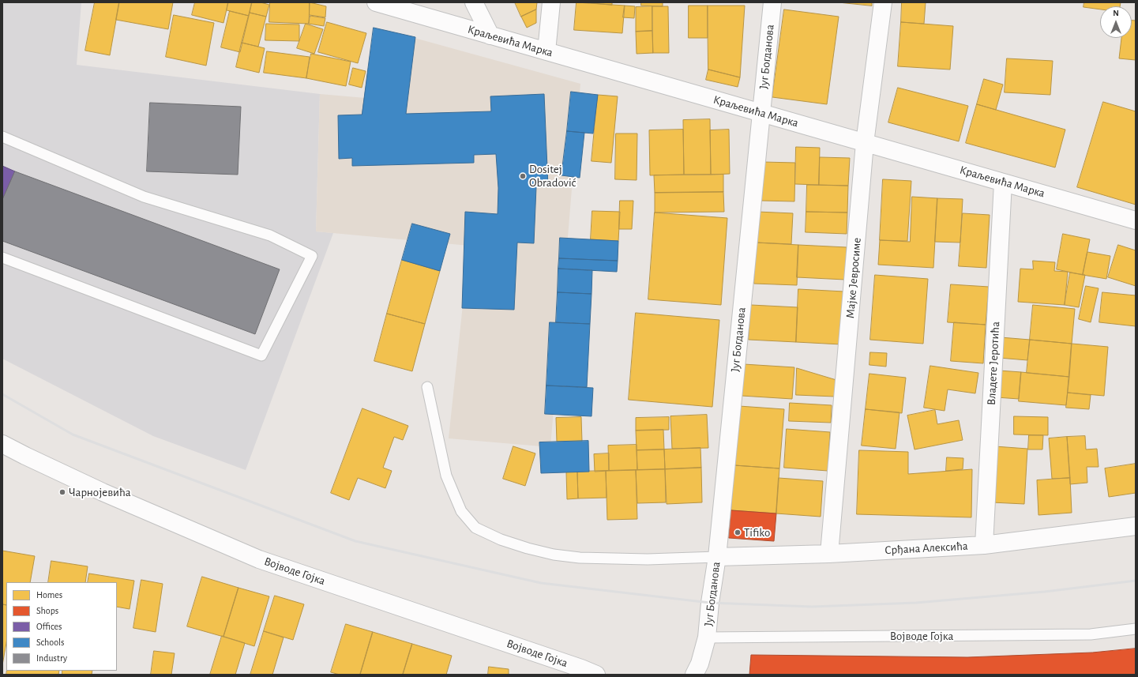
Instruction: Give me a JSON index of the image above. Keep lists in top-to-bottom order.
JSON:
{
  "streets": {
    "street": [
      "Краљевића Марка",
      "Југ Богданова",
      "Мајке Јевросиме",
      "Владете Јеротића",
      "Срђана Алексића",
      "Војводе Гојка"
    ]
  },
  "crossings": [
    ["Краљевића Марка", "Југ Богданова"],
    ["Краљевића Марка", "Мајке Јевросиме"],
    ["Краљевића Марка", "Владете Јеротића"],
    ["Југ Богданова", "Срђана Алексића"],
    ["Југ Богданова", "Војводе Гојка"],
    ["Мајке Јевросиме", "Срђана Алексића"],
    ["Владете Јеротића", "Срђана Алексића"]
  ],
  "places": ["Dositej Obradović", "Чарнојевића", "Tifiko"],
  "legend": [
    "Homes",
    "Shops",
    "Offices",
    "Schools",
    "Industry"
  ],
  "north": "top"
}
